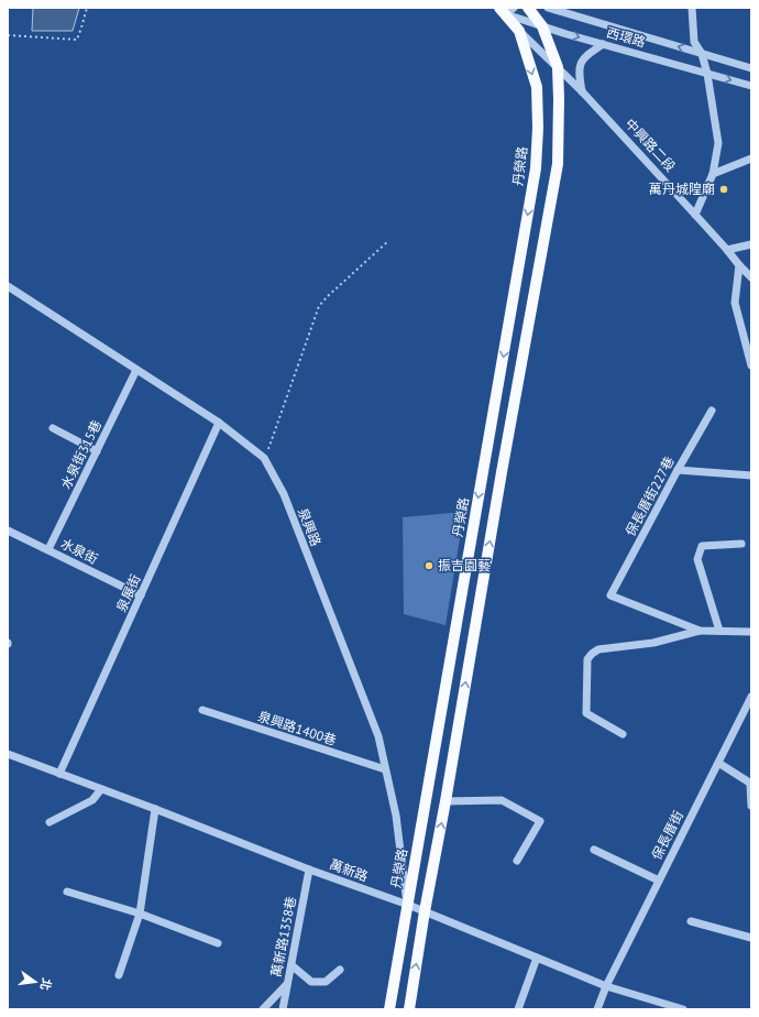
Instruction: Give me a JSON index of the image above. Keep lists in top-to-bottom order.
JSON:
{
  "streets": {
    "main road": ["中興路二段", "丹榮路"],
    "street": [
      "西環路",
      "水泉街315巷",
      "保長厝街227巷",
      "泉興路",
      "水泉街",
      "泉展街",
      "泉興路1400巷",
      "保長厝街",
      "萬新路",
      "萬新路1358巷"
    ]
  },
  "crossings": [
    ["西環路", "中興路二段"],
    ["中興路二段", "丹榮路"],
    ["丹榮路", "泉興路"],
    ["丹榮路", "萬新路"],
    ["水泉街315巷", "泉興路"],
    ["水泉街315巷", "水泉街"],
    ["泉興路", "泉展街"],
    ["泉興路", "泉興路1400巷"],
    ["泉興路", "萬新路"],
    ["水泉街", "泉展街"],
    ["泉展街", "萬新路"],
    ["保長厝街", "萬新路"],
    ["萬新路", "萬新路1358巷"]
  ],
  "places": ["萬丹城隍廟", "振吉園藝"],
  "north": "right"
}
